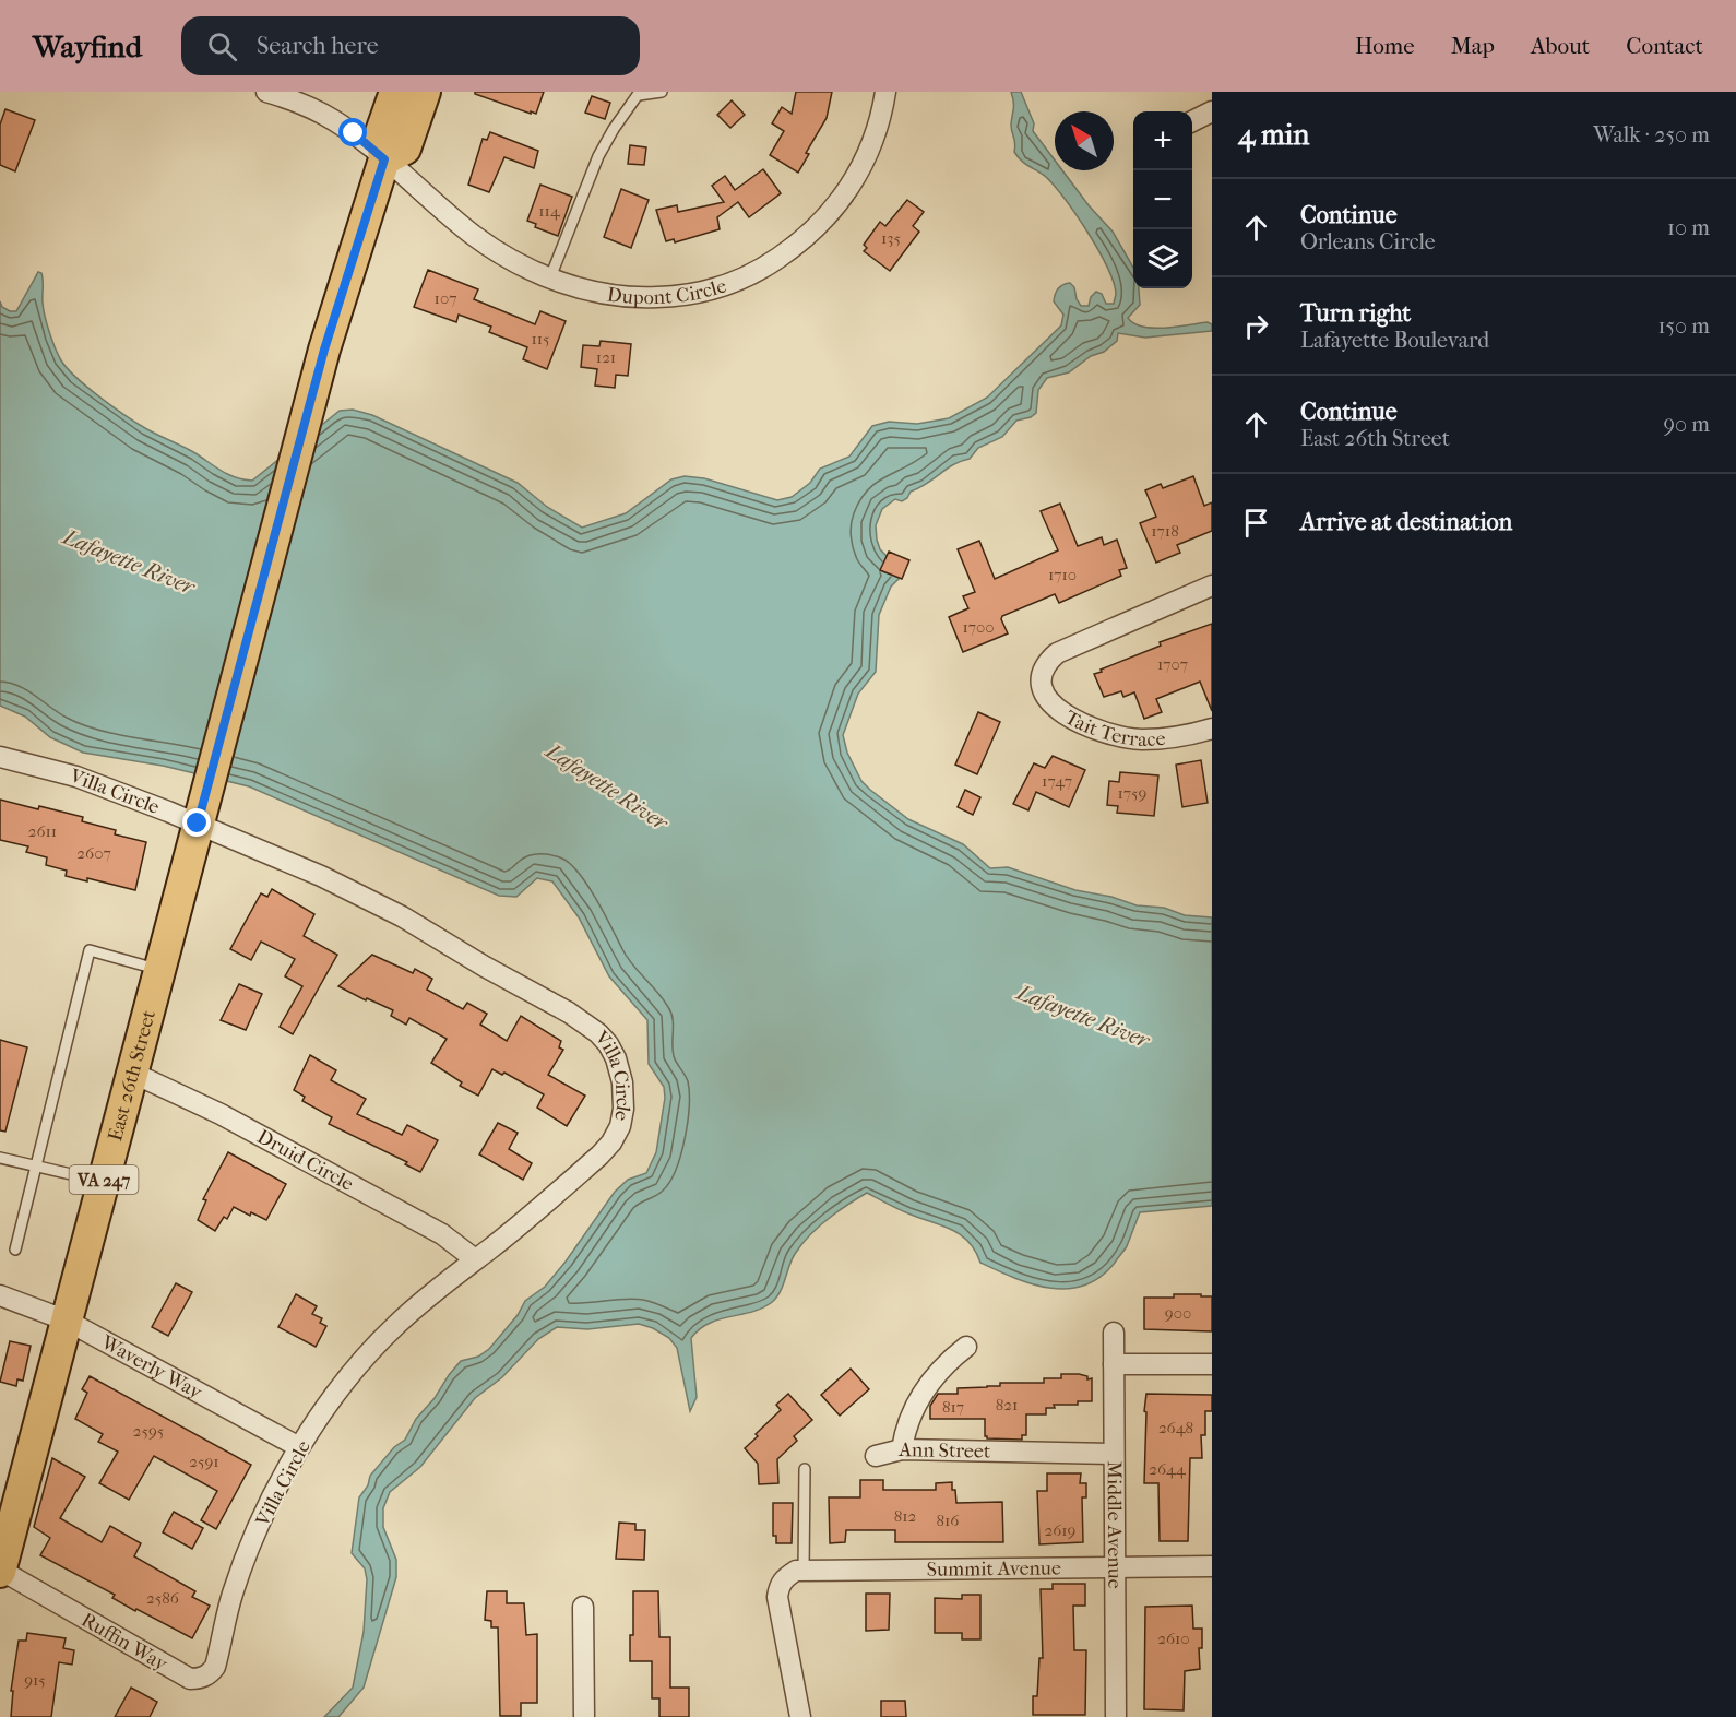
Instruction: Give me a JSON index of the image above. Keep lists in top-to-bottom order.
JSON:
{
  "streets": {
    "main road": ["East 26th Street", "VA 247"],
    "street": [
      "Dupont Circle",
      "Tait Terrace",
      "Villa Circle",
      "Druid Circle",
      "Waverly Way",
      "Ann Street",
      "Middle Avenue",
      "Summit Avenue",
      "Ruffin Way"
    ]
  },
  "crossings": [
    ["Dupont Circle", "East 26th Street"],
    ["Dupont Circle", "VA 247"],
    ["Villa Circle", "East 26th Street"],
    ["Villa Circle", "Druid Circle"],
    ["Villa Circle", "Waverly Way"],
    ["Villa Circle", "Ruffin Way"],
    ["East 26th Street", "Druid Circle"],
    ["East 26th Street", "VA 247"],
    ["East 26th Street", "Waverly Way"],
    ["East 26th Street", "Ruffin Way"],
    ["Ann Street", "Middle Avenue"],
    ["Middle Avenue", "Summit Avenue"]
  ],
  "water": ["Lafayette River"],
  "house_numbers": [
    "114",
    "135",
    "107",
    "115",
    "121",
    "1718",
    "1710",
    "1700",
    "1707",
    "1747",
    "1759",
    "2611",
    "2607",
    "900",
    "821",
    "817",
    "2648",
    "2595",
    "2591",
    "2644",
    "812",
    "816",
    "2619",
    "2586",
    "2610",
    "915"
  ],
  "north": "top left",
  "page": {
    "header": "Wayfind",
    "search": "Search here",
    "nav": [
      "Home",
      "Map",
      "About",
      "Contact"
    ],
    "heading": ["4 min", "Walk · 250 m"],
    "map_buttons": ["+", "−"],
    "list": [
      ["Continue", "Orleans Circle", "10 m"],
      ["Turn right", "Lafayette Boulevard", "150 m"],
      ["Continue", "East 26th Street", "90 m"],
      "Arrive at destination"
    ]
  }
}
